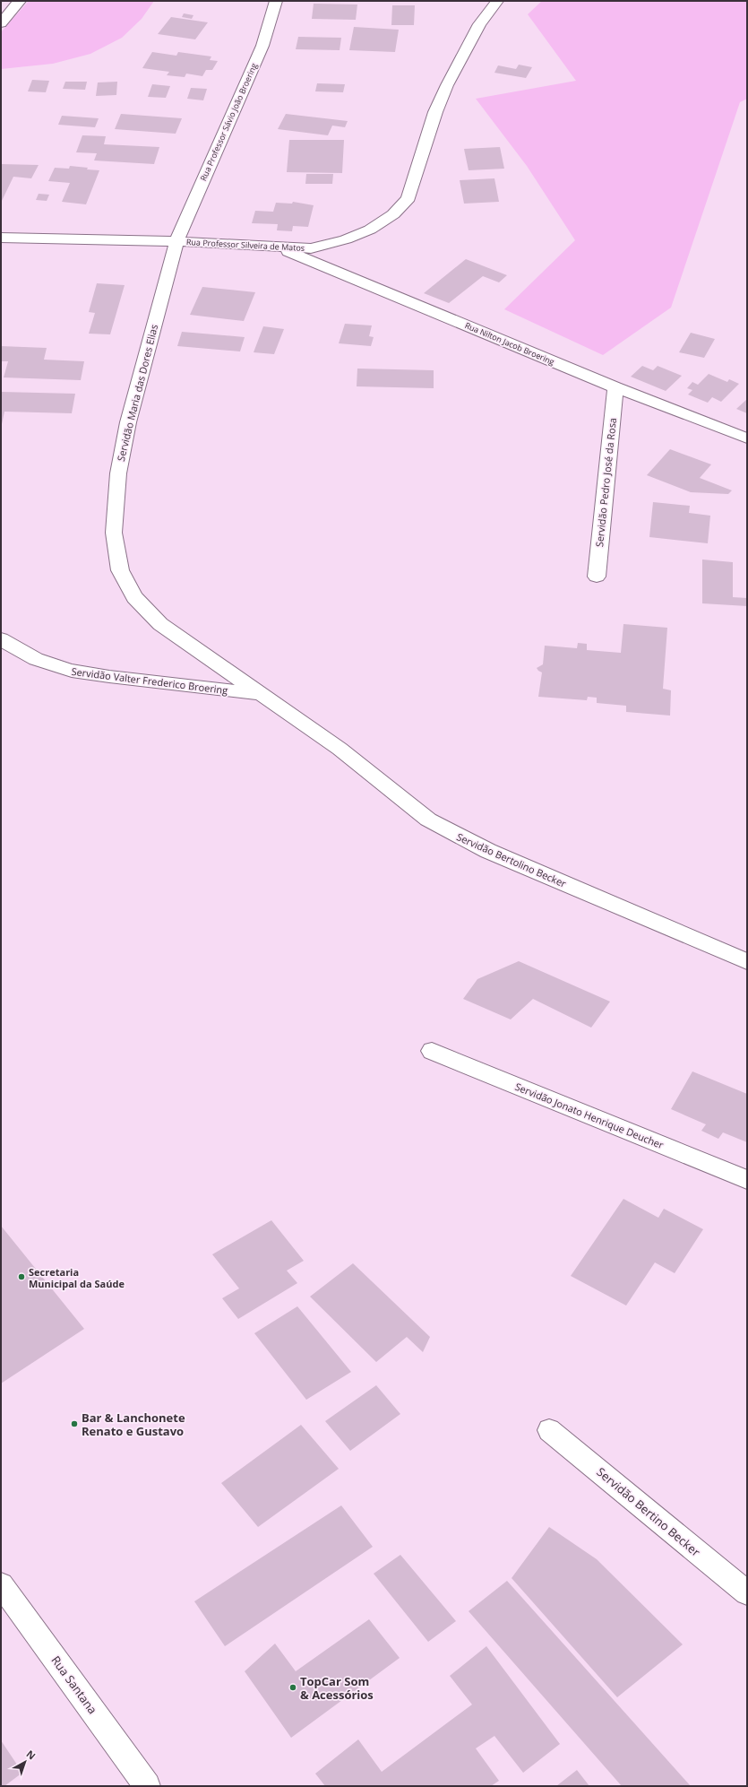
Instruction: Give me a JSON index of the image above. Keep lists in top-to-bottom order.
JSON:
{
  "streets": {
    "street": [
      "Rua Professor Sávio João Broering",
      "Rua Professor Silveira de Matos",
      "Rua Nilton Jacob Broering",
      "Servidão Maria das Dores Elias",
      "Servidão Pedro José da Rosa",
      "Servidão Valter Frederico Broering",
      "Servidão Bertolino Becker",
      "Servidão Jonato Henrique Deucher",
      "Servidão Bertino Becker",
      "Rua Santana"
    ]
  },
  "crossings": [
    ["Rua Professor Sávio João Broering", "Rua Professor Silveira de Matos"],
    ["Rua Professor Sávio João Broering", "Servidão Maria das Dores Elias"],
    ["Rua Professor Silveira de Matos", "Rua Nilton Jacob Broering"],
    ["Rua Professor Silveira de Matos", "Servidão Maria das Dores Elias"],
    ["Rua Nilton Jacob Broering", "Servidão Pedro José da Rosa"],
    ["Servidão Maria das Dores Elias", "Servidão Valter Frederico Broering"],
    ["Servidão Maria das Dores Elias", "Servidão Bertolino Becker"],
    ["Servidão Valter Frederico Broering", "Servidão Bertolino Becker"]
  ],
  "places": ["Secretaria Municipal da Saúde", "Bar & Lanchonete Renato e Gustavo", "TopCar Som & Acessórios"],
  "north": "top right"
}
